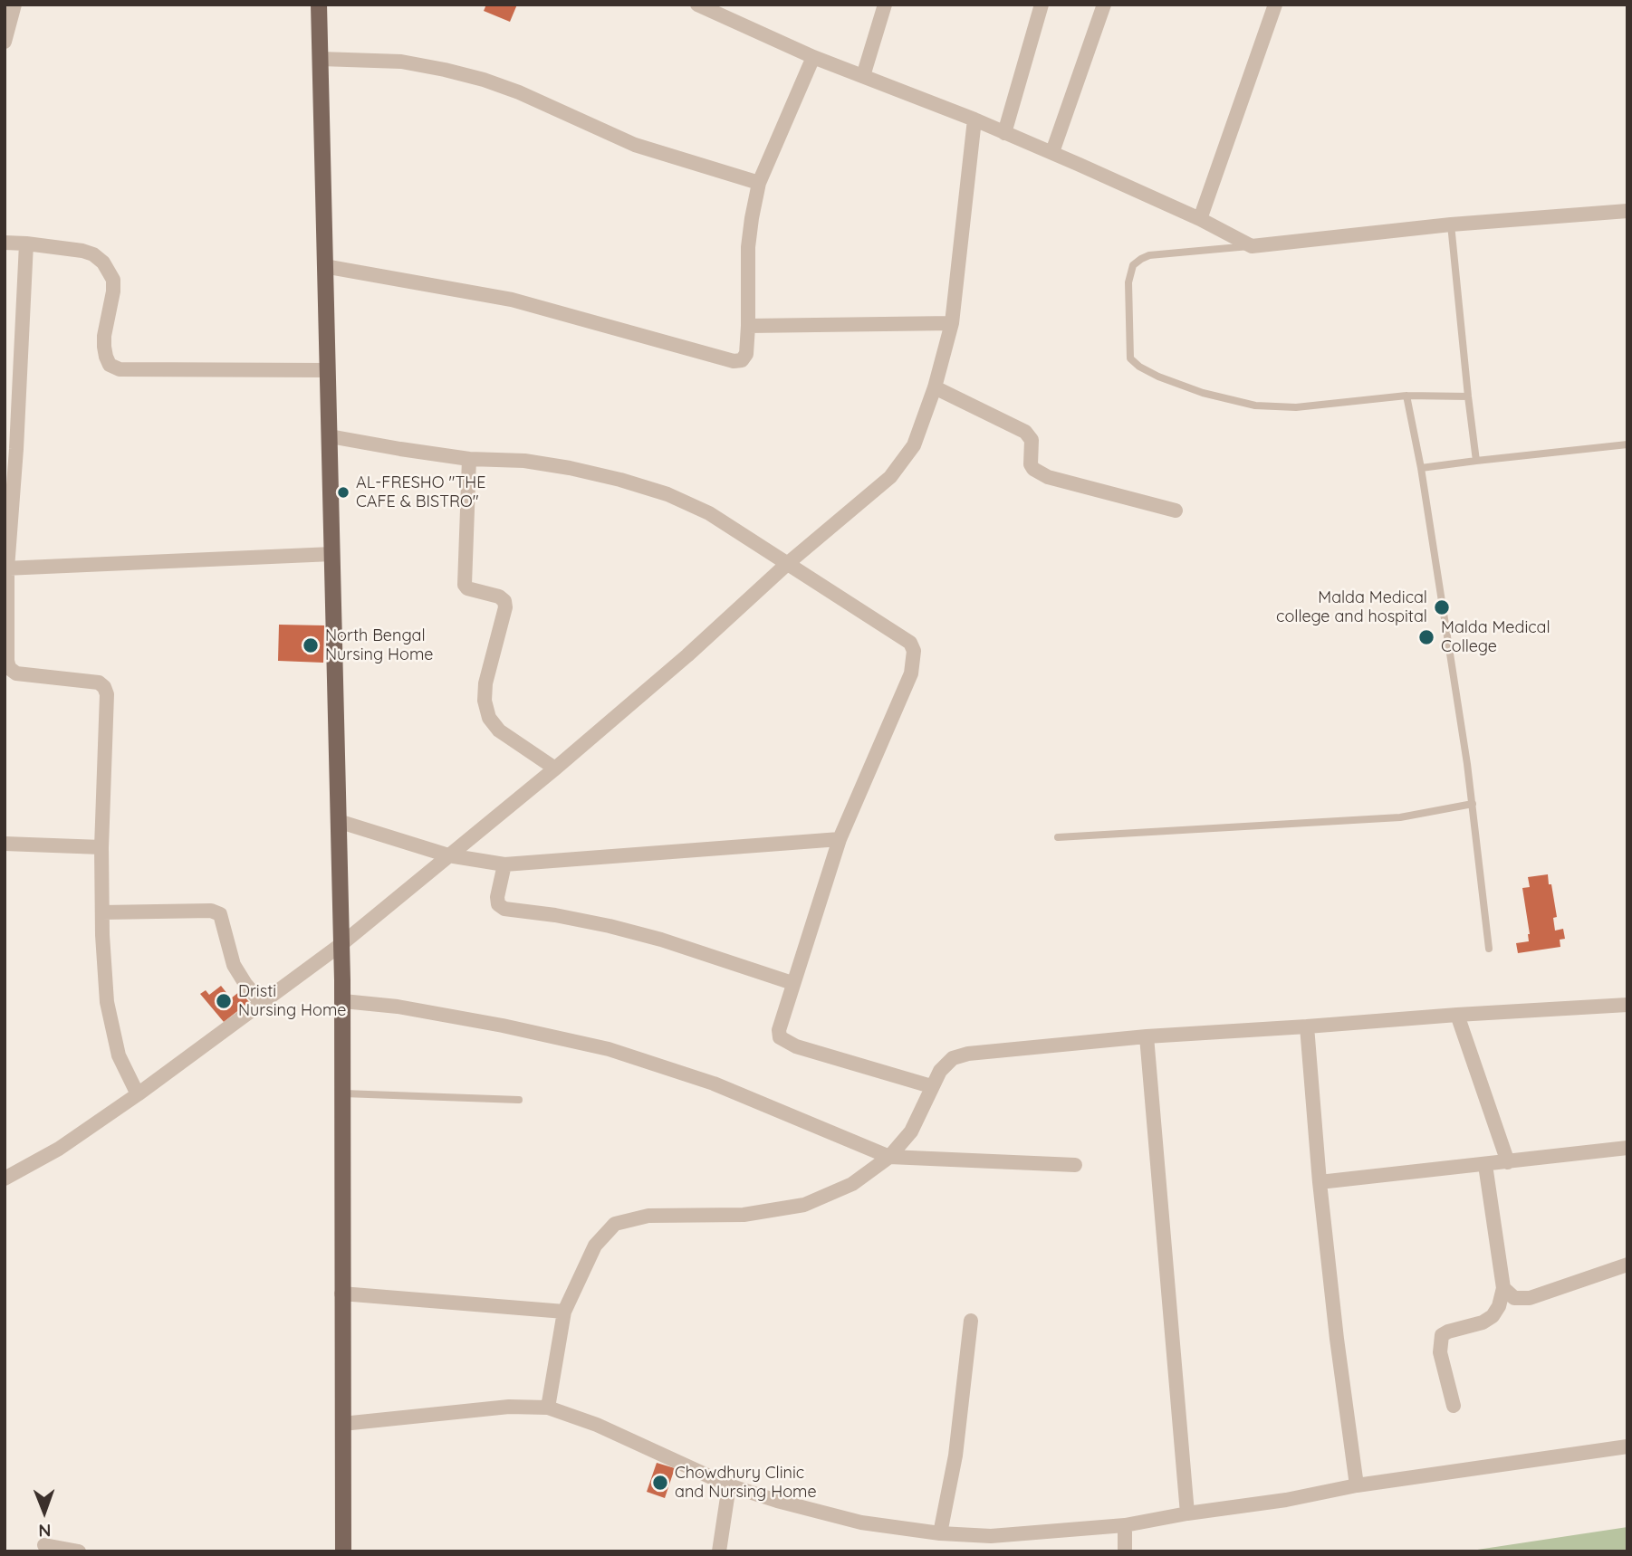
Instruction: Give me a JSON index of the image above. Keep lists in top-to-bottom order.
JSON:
{
  "places": [
    "AL-FRESHO \"THE CAFE & BISTRO\"",
    "Malda Medical college and hospital",
    "Malda Medical College",
    "North Bengal Nursing Home",
    "Dristi Nursing Home",
    "Chowdhury Clinic and Nursing Home"
  ],
  "north": "bottom"
}
